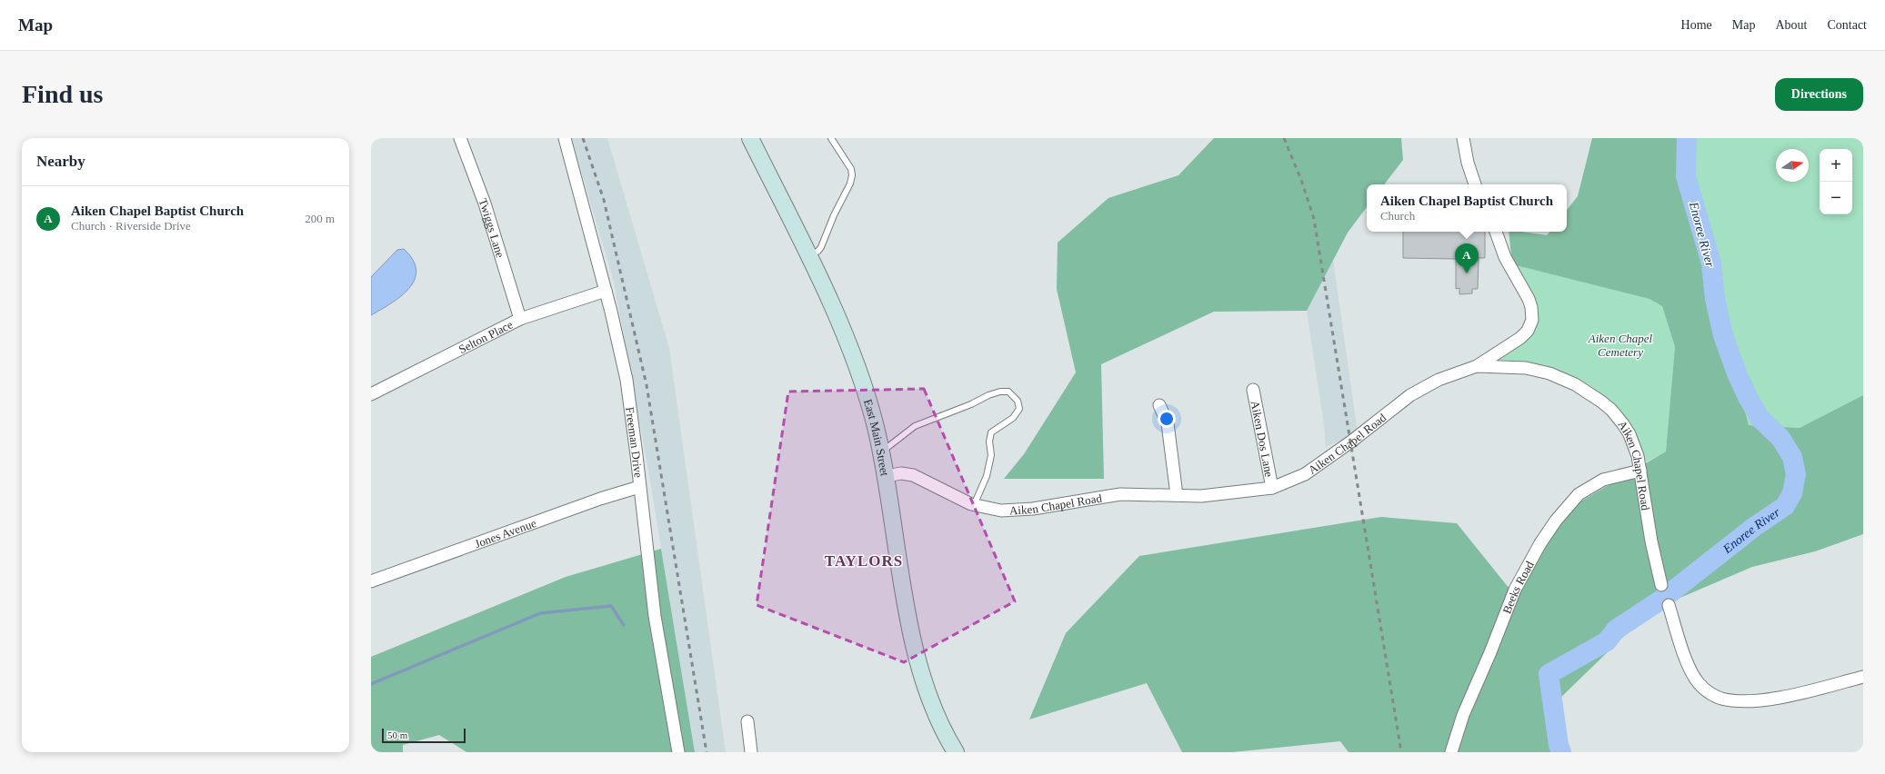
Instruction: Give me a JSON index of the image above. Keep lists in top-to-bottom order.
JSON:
{
  "streets": {
    "street": [
      "Twiggs Lane",
      "Selton Place",
      "East Main Street",
      "Aiken Dos Lane",
      "Freeman Drive",
      "Aiken Chapel Road",
      "Jones Avenue",
      "Beeks Road"
    ]
  },
  "crossings": [
    ["Twiggs Lane", "Selton Place"],
    ["Selton Place", "Freeman Drive"],
    ["East Main Street", "Aiken Chapel Road"],
    ["Aiken Dos Lane", "Aiken Chapel Road"],
    ["Freeman Drive", "Jones Avenue"],
    ["Aiken Chapel Road", "Beeks Road"]
  ],
  "districts": ["TAYLORS"],
  "water": ["Enoree River"],
  "parks": ["Aiken Chapel Cemetery"],
  "scale_bar": "50 m",
  "north": "right",
  "page": {
    "header": "Map",
    "nav": [
      "Home",
      "Map",
      "About",
      "Contact"
    ],
    "buttons": "Directions",
    "title": "Find us",
    "heading": "Nearby",
    "map_buttons": ["+", "−"],
    "popup": ["Aiken Chapel Baptist Church", "Church"],
    "list": [
      {
        "mark": "A",
        "name": "Aiken Chapel Baptist Church",
        "note": "Church · Riverside Drive",
        "value": "200 m"
      }
    ],
    "pins": "A",
    "scale": "50 m"
  }
}
